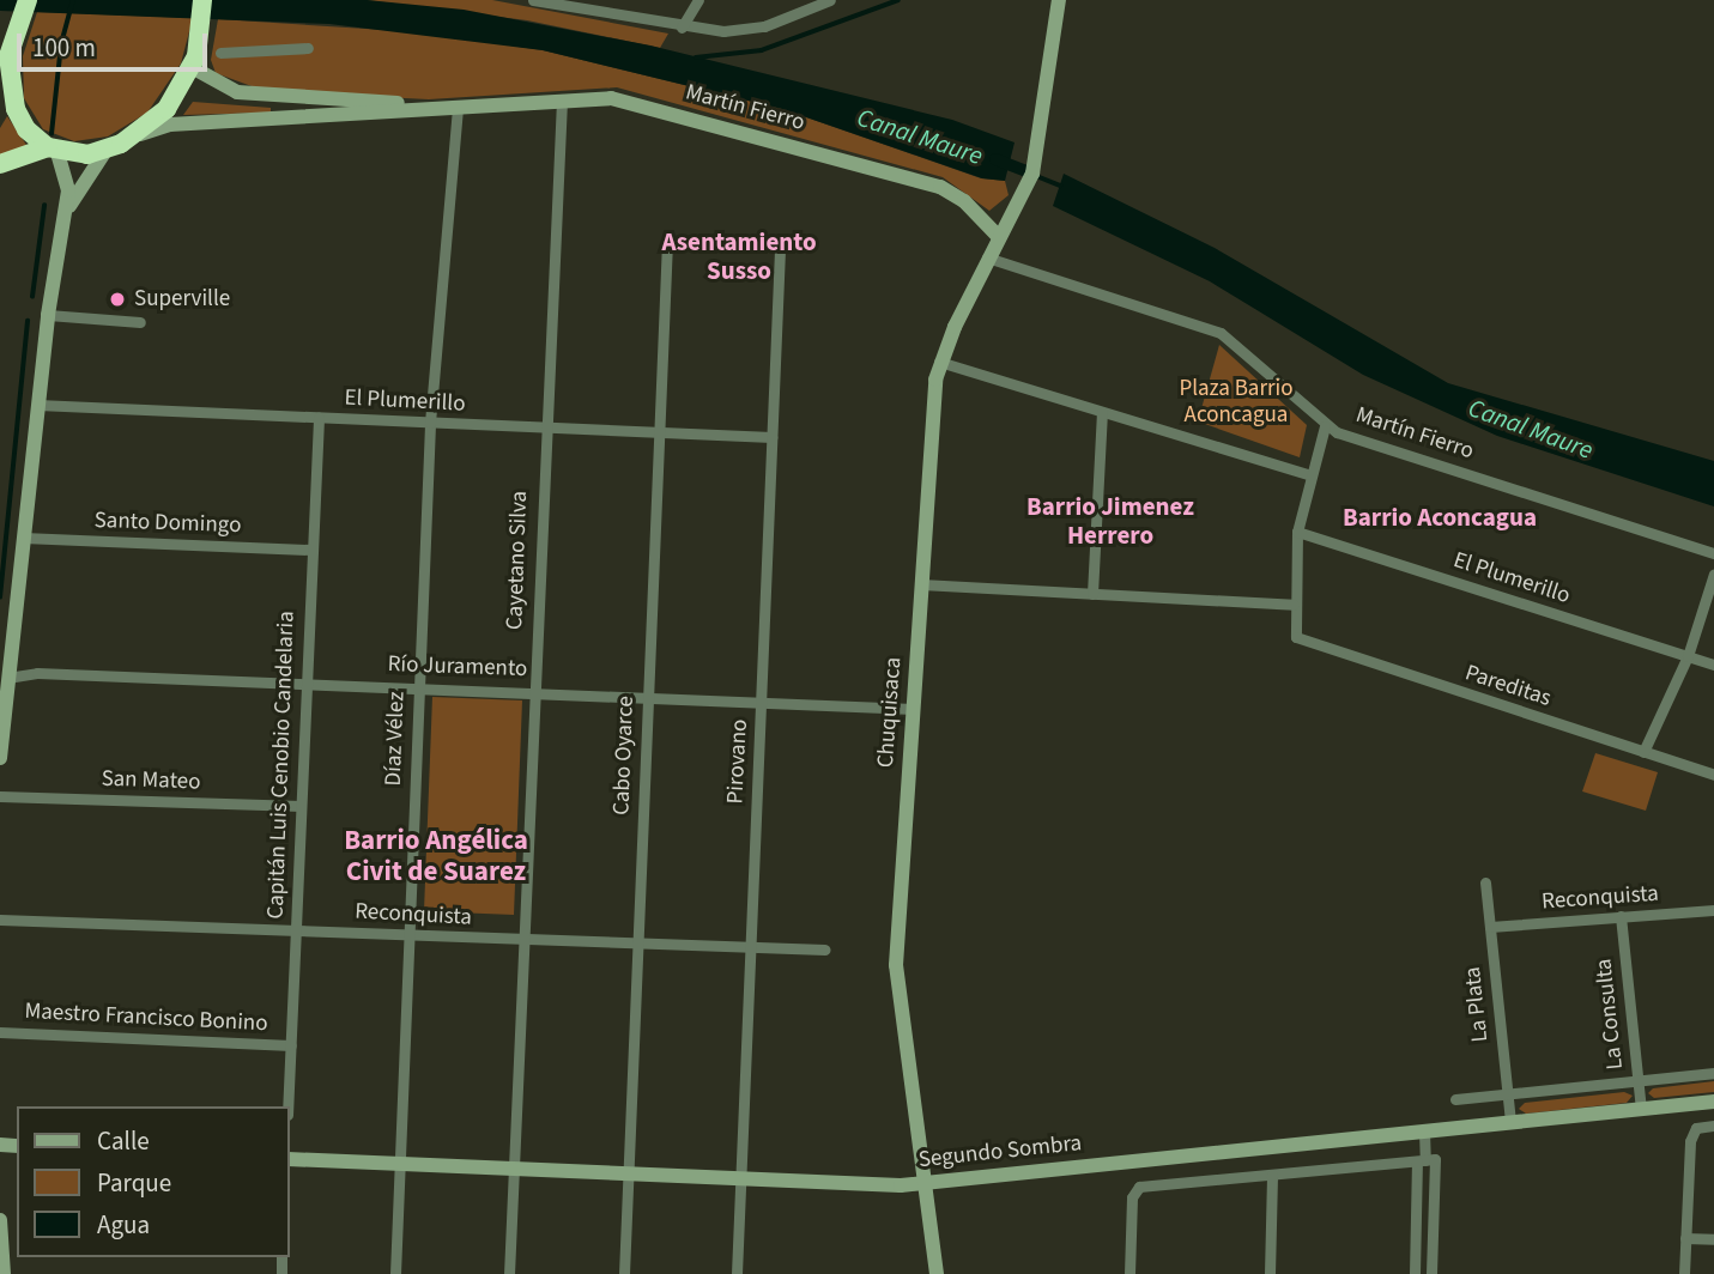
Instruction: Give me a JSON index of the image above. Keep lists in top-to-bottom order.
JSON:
{
  "streets": {
    "street": [
      "Martín Fierro",
      "El Plumerillo",
      "Santo Domingo",
      "Cayetano Silva",
      "Río Juramento",
      "Pareditas",
      "Chuquisaca",
      "Díaz Vélez",
      "Cabo Oyarce",
      "Pirovano",
      "Capitán Luis Cenobio Candelaria",
      "San Mateo",
      "Reconquista",
      "La Plata",
      "La Consulta",
      "Maestro Francisco Bonino",
      "Segundo Sombra"
    ]
  },
  "crossings": [
    ["Martín Fierro", "Cayetano Silva"],
    ["Martín Fierro", "Chuquisaca"],
    ["Martín Fierro", "Díaz Vélez"],
    ["El Plumerillo", "Cayetano Silva"],
    ["El Plumerillo", "Díaz Vélez"],
    ["El Plumerillo", "Cabo Oyarce"],
    ["El Plumerillo", "Pirovano"],
    ["El Plumerillo", "Capitán Luis Cenobio Candelaria"],
    ["Santo Domingo", "Capitán Luis Cenobio Candelaria"],
    ["Cayetano Silva", "Río Juramento"],
    ["Cayetano Silva", "Reconquista"],
    ["Cayetano Silva", "Segundo Sombra"],
    ["Río Juramento", "Chuquisaca"],
    ["Río Juramento", "Díaz Vélez"],
    ["Río Juramento", "Cabo Oyarce"],
    ["Río Juramento", "Pirovano"],
    ["Río Juramento", "Capitán Luis Cenobio Candelaria"],
    ["Chuquisaca", "Segundo Sombra"],
    ["Díaz Vélez", "Reconquista"],
    ["Díaz Vélez", "Segundo Sombra"],
    ["Cabo Oyarce", "Reconquista"],
    ["Cabo Oyarce", "Segundo Sombra"],
    ["Pirovano", "Reconquista"],
    ["Pirovano", "Segundo Sombra"],
    ["Capitán Luis Cenobio Candelaria", "San Mateo"],
    ["Capitán Luis Cenobio Candelaria", "Reconquista"],
    ["Capitán Luis Cenobio Candelaria", "Maestro Francisco Bonino"],
    ["Reconquista", "La Plata"],
    ["Reconquista", "La Consulta"],
    ["La Plata", "Segundo Sombra"],
    ["La Consulta", "Segundo Sombra"]
  ],
  "districts": [
    "Asentamiento Susso",
    "Barrio Jimenez Herrero",
    "Barrio Aconcagua",
    "Barrio Angélica Civit de Suarez"
  ],
  "water": ["Canal Maure"],
  "parks": ["Plaza Barrio Aconcagua"],
  "places": ["Superville"],
  "legend": ["Calle", "Parque", "Agua"],
  "scale_bar": "100 m"
}
